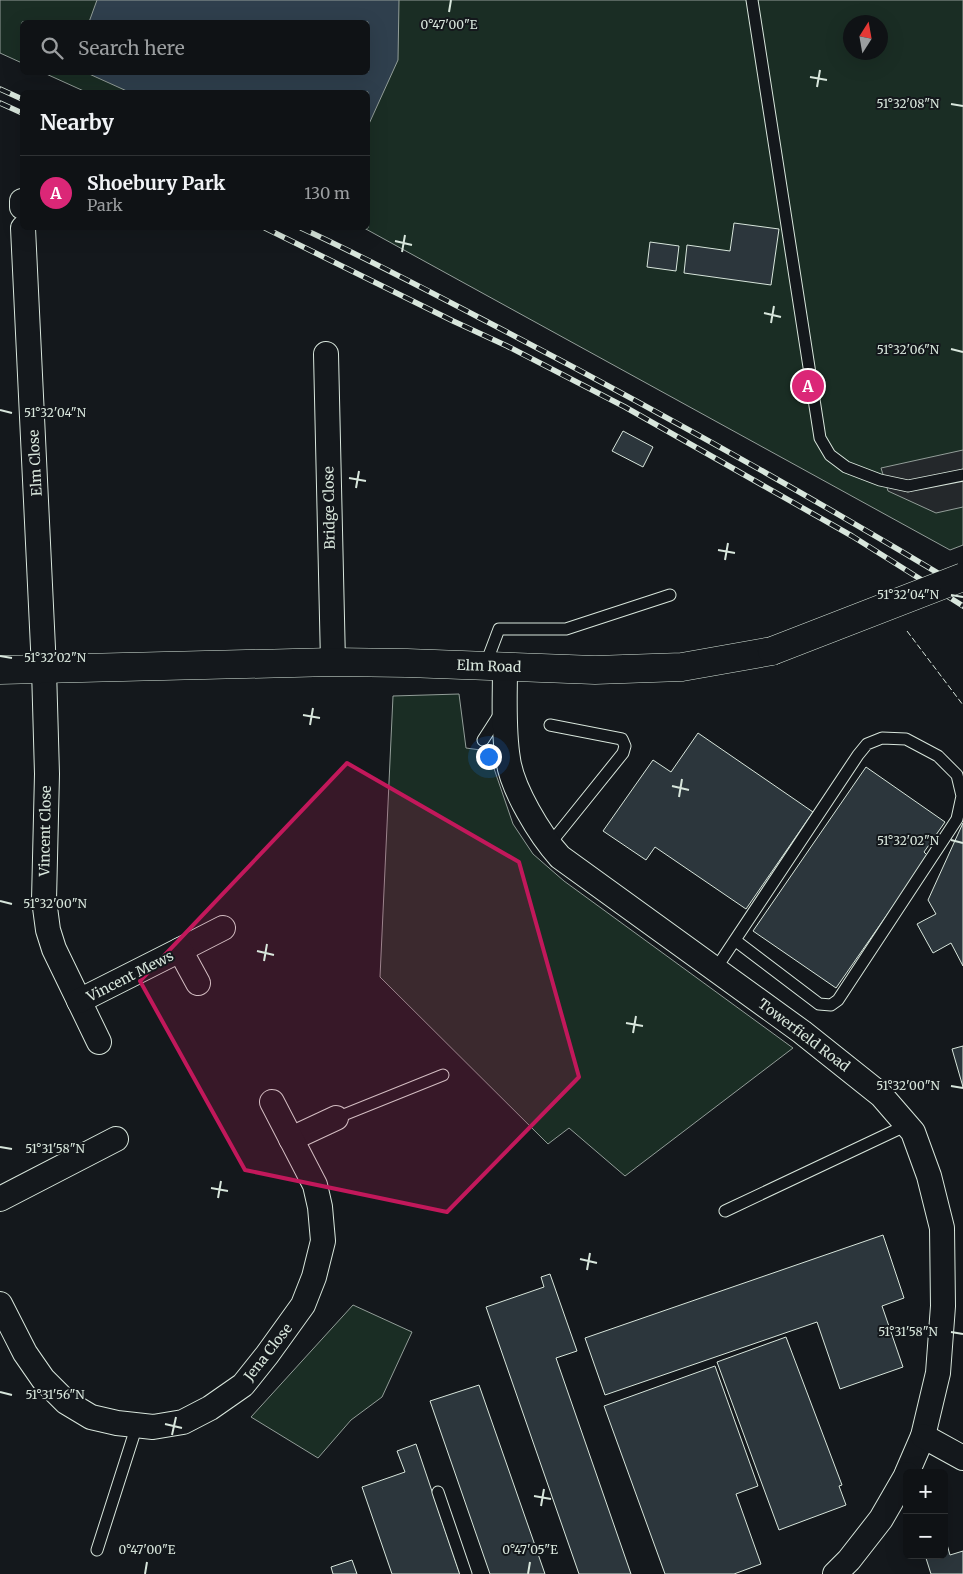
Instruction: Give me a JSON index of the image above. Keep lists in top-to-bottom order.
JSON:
{
  "streets": {
    "street": [
      "Elm Close",
      "Bridge Close",
      "Elm Road",
      "Vincent Close",
      "Vincent Mews",
      "Towerfield Road",
      "Jena Close"
    ]
  },
  "crossings": [
    ["Elm Close", "Elm Road"],
    ["Elm Close", "Vincent Close"],
    ["Bridge Close", "Elm Road"],
    ["Elm Road", "Vincent Close"],
    ["Elm Road", "Towerfield Road"],
    ["Vincent Close", "Vincent Mews"]
  ],
  "north": "top",
  "page": {
    "search": "Search here",
    "heading": "Nearby",
    "list": [
      {
        "mark": "A",
        "name": "Shoebury Park",
        "note": "Park",
        "value": "130 m"
      }
    ],
    "pins": "A",
    "map_buttons": ["+", "−"]
  },
  "coordinates": [
    "0°47'00\"E",
    "51°32'08\"N",
    "51°32'06\"N",
    "51°32'04\"N",
    "51°32'02\"N",
    "51°32'00\"N",
    "51°31'58\"N",
    "51°31'56\"N",
    "0°47'05\"E"
  ]
}
